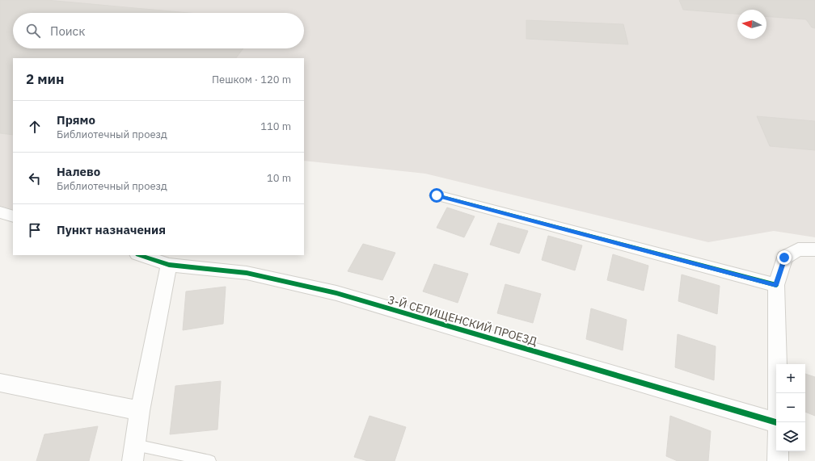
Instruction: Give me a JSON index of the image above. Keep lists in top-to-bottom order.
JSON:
{
  "streets": {
    "street": ["3-Й СЕЛИЩЕНСКИЙ ПРОЕЗД"]
  },
  "north": "left",
  "page": {
    "search": "Поиск",
    "heading": ["2 мин", "Пешком · 120 m"],
    "list": [
      ["Прямо", "Библиотечный проезд", "110 m"],
      ["Налево", "Библиотечный проезд", "10 m"],
      "Пункт назначения"
    ],
    "map_buttons": ["+", "−"]
  }
}
